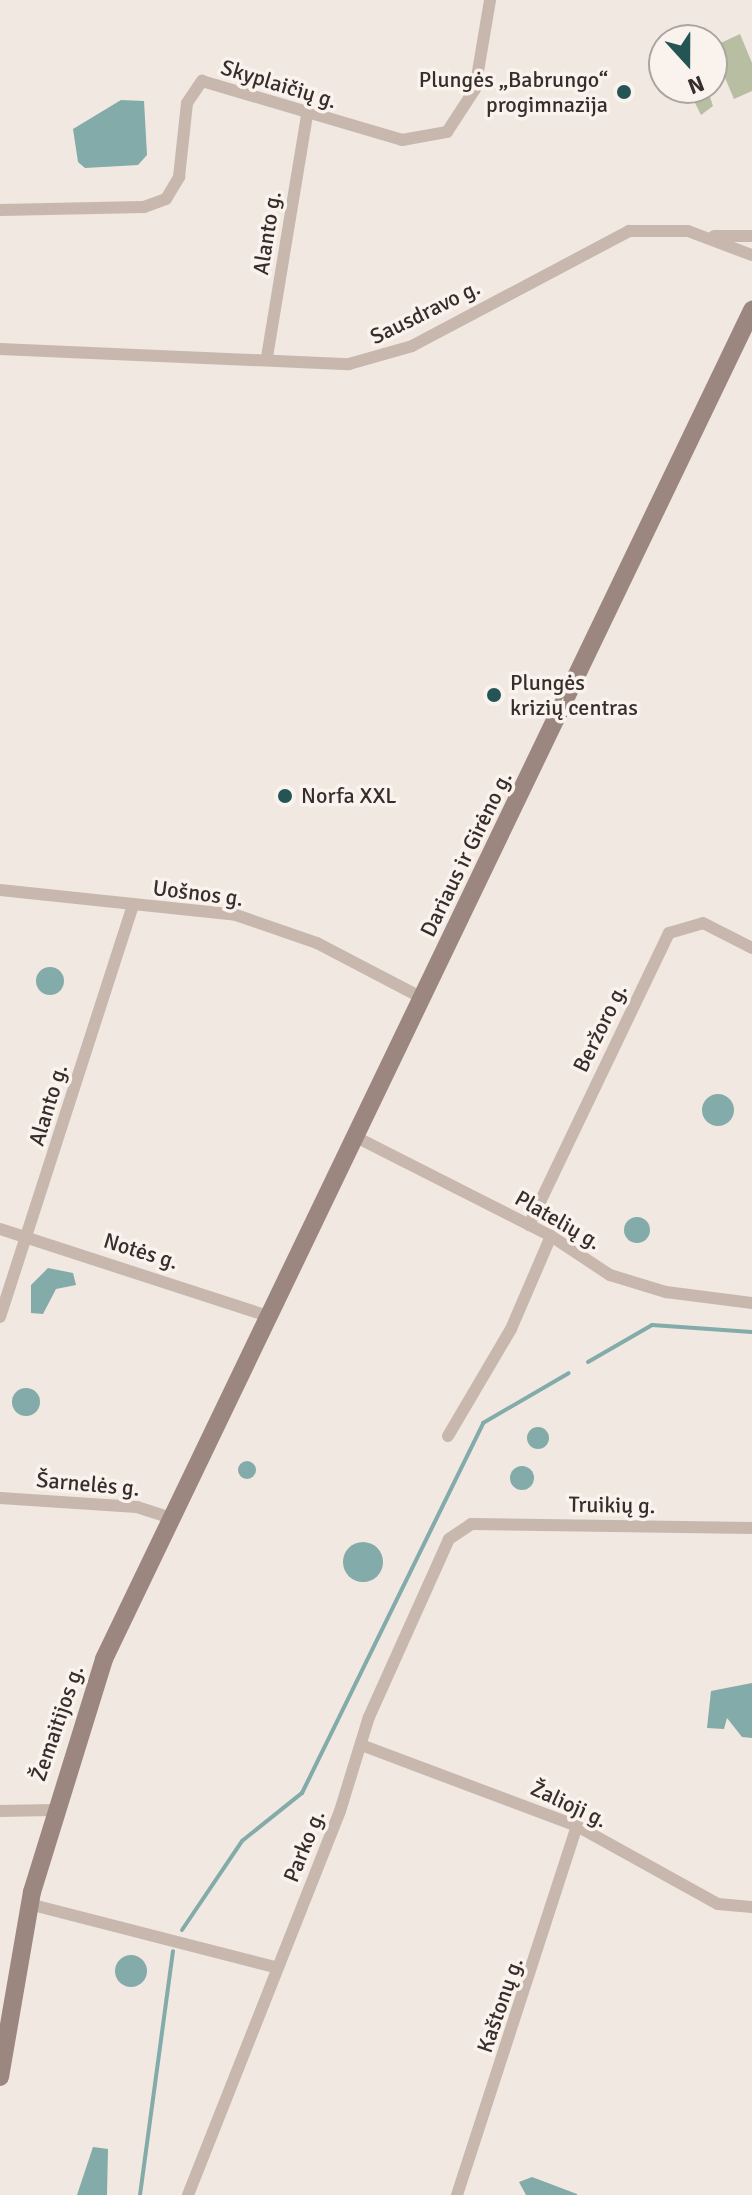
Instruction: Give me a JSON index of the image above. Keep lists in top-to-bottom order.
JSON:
{
  "streets": {
    "main road": ["Dariaus ir Girėno g.", "Žemaitijos g."],
    "street": [
      "Skyplaičių g.",
      "Alanto g.",
      "Sausdravo g.",
      "Uošnos g.",
      "Beržoro g.",
      "Platelių g.",
      "Notės g.",
      "Šarnelės g.",
      "Truikių g.",
      "Žalioji g.",
      "Parko g.",
      "Kaštonų g."
    ]
  },
  "crossings": [
    ["Skyplaičių g.", "Alanto g."],
    ["Alanto g.", "Sausdravo g."],
    ["Alanto g.", "Uošnos g."],
    ["Alanto g.", "Notės g."],
    ["Dariaus ir Girėno g.", "Uošnos g."],
    ["Dariaus ir Girėno g.", "Platelių g."],
    ["Dariaus ir Girėno g.", "Notės g."],
    ["Dariaus ir Girėno g.", "Žemaitijos g."],
    ["Beržoro g.", "Platelių g."],
    ["Šarnelės g.", "Žemaitijos g."],
    ["Truikių g.", "Parko g."],
    ["Žalioji g.", "Parko g."],
    ["Žalioji g.", "Kaštonų g."]
  ],
  "places": ["Plungės „Babrungo“ progimnazija", "Plungės krizių centras", "Norfa XXL"],
  "north": "bottom"
}
